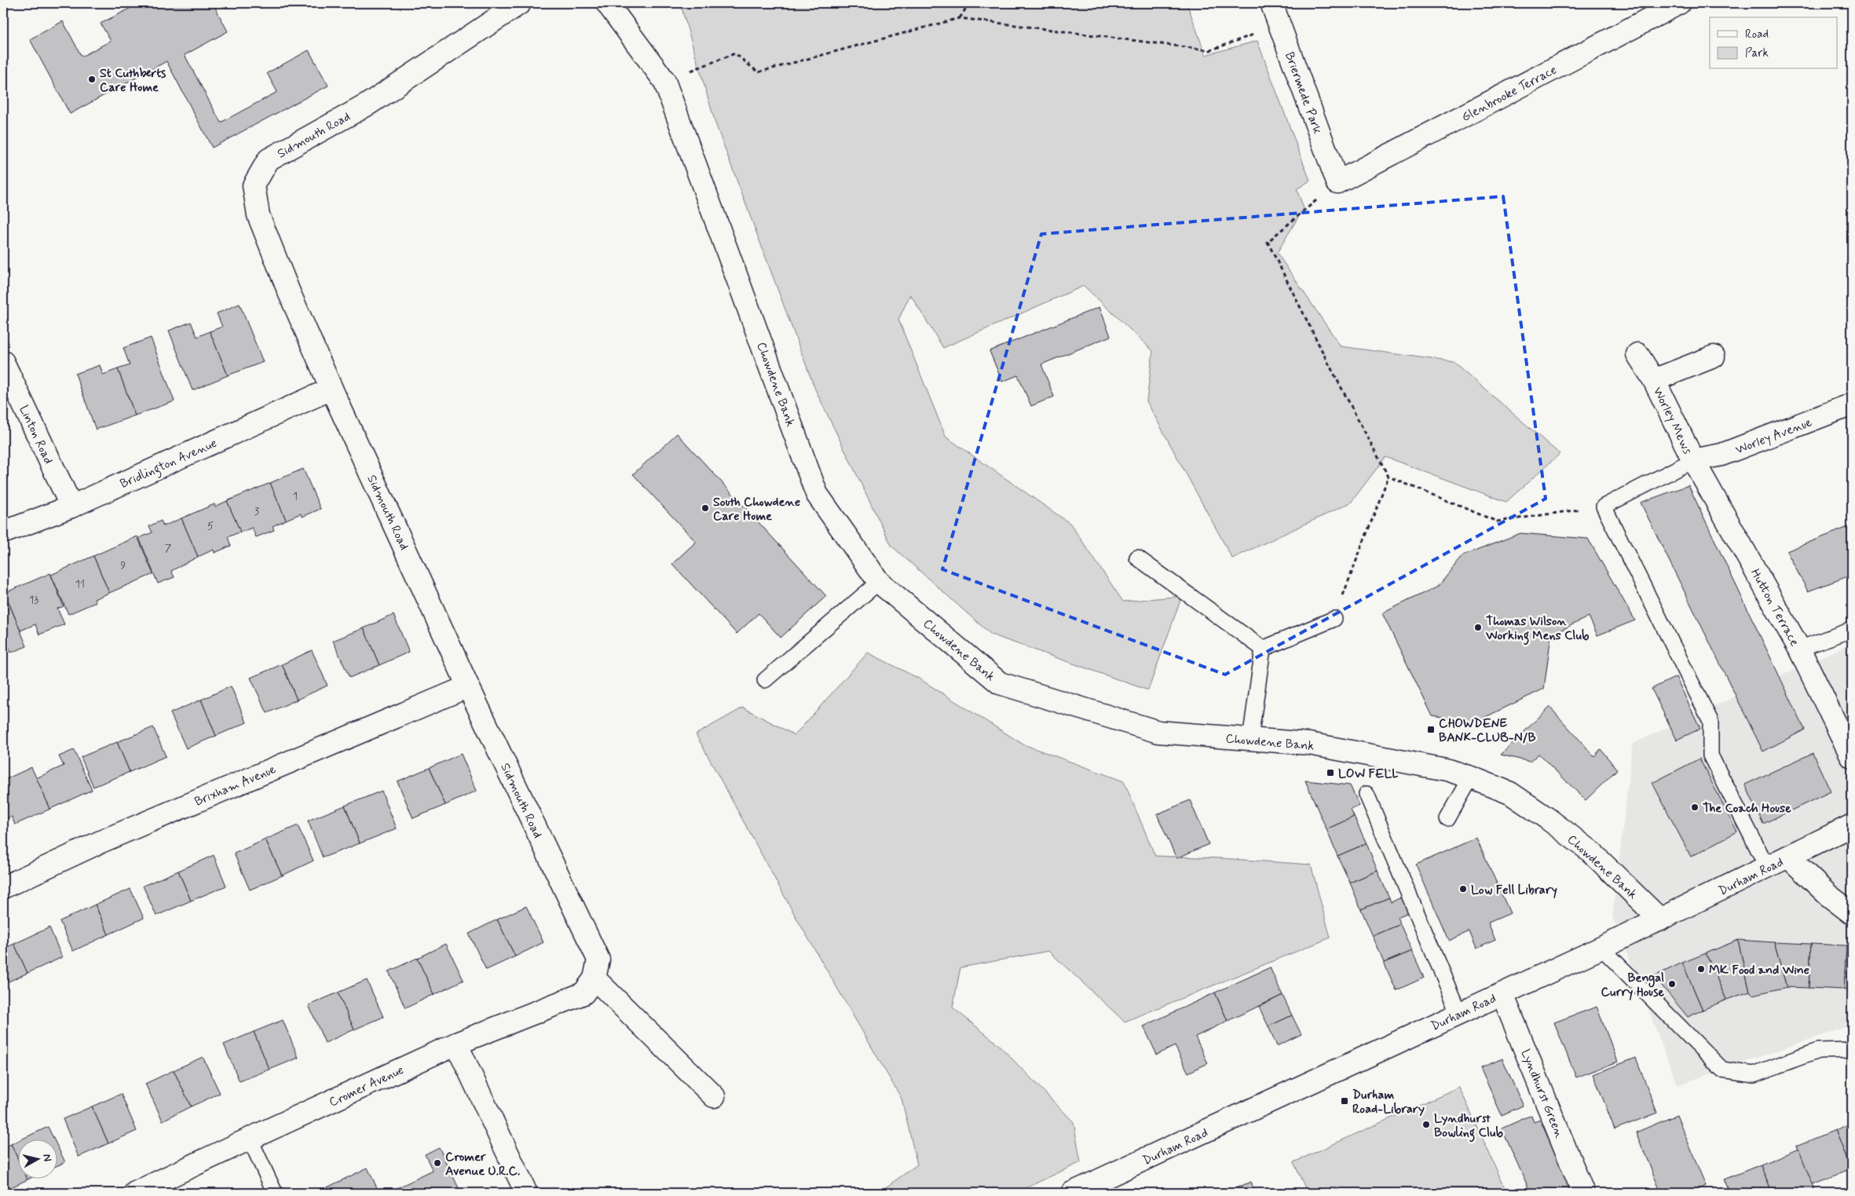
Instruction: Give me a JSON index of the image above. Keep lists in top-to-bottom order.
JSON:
{
  "streets": {
    "street": [
      "Briermede Park",
      "Glenbrooke Terrace",
      "Sidmouth Road",
      "Chowdene Bank",
      "Worley Mews",
      "Linton Road",
      "Worley Avenue",
      "Bridlington Avenue",
      "Hutton Terrace",
      "Brixham Avenue",
      "Durham Road",
      "Cromer Avenue",
      "Lyndhurst Green"
    ]
  },
  "crossings": [
    ["Briermede Park", "Glenbrooke Terrace"],
    ["Sidmouth Road", "Bridlington Avenue"],
    ["Sidmouth Road", "Brixham Avenue"],
    ["Sidmouth Road", "Cromer Avenue"],
    ["Chowdene Bank", "Durham Road"],
    ["Worley Mews", "Worley Avenue"],
    ["Worley Mews", "Hutton Terrace"],
    ["Linton Road", "Bridlington Avenue"],
    ["Worley Avenue", "Hutton Terrace"],
    ["Durham Road", "Lyndhurst Green"]
  ],
  "places": {
    "other": [
      "St Cuthberts Care Home",
      "South Chowdene Care Home",
      "Thomas Wilson Working Mens Club",
      "The Coach House",
      "Low Fell Library",
      "MK Food and Wine",
      "Bengal Curry House",
      "Lyndhurst Bowling Club",
      "Cromer Avenue U.R.C."
    ],
    "transit": ["CHOWDENE BANK-CLUB-N/B", "LOW FELL", "Durham Road-Library"]
  },
  "house_numbers": [
    "1",
    "3",
    "5",
    "7",
    "9",
    "11",
    "13"
  ],
  "legend": ["Road", "Park"],
  "north": "right"
}
